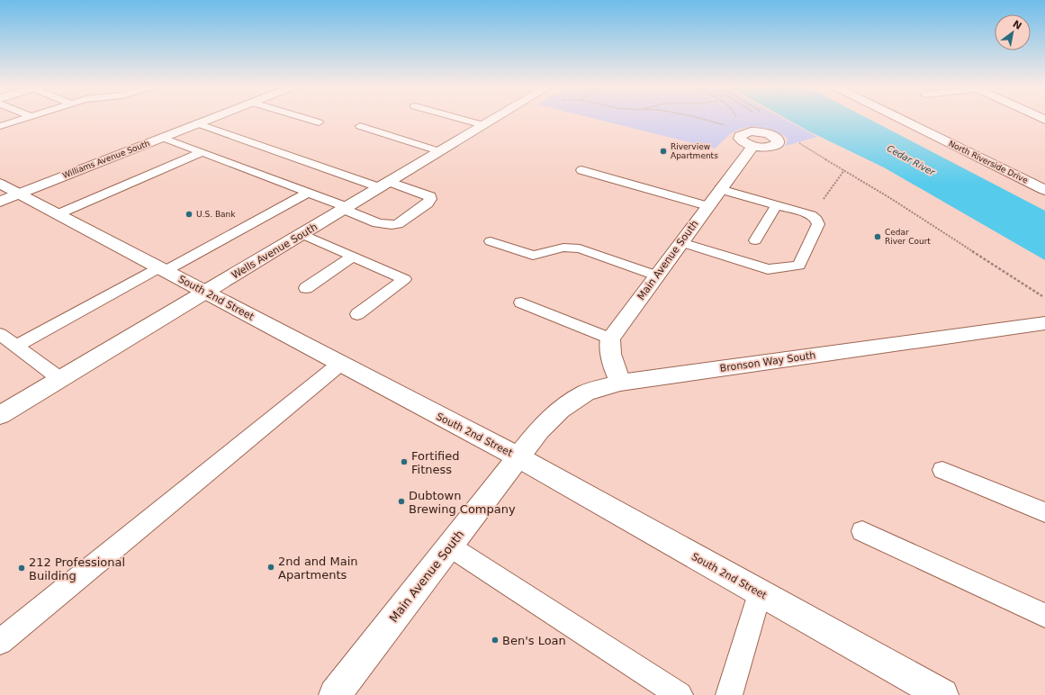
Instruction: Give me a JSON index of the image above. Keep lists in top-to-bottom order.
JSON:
{
  "streets": {
    "street": [
      "Williams Avenue South",
      "North Riverside Drive",
      "Wells Avenue South",
      "Main Avenue South",
      "South 2nd Street",
      "Bronson Way South"
    ]
  },
  "crossings": [
    ["Williams Avenue South", "South 2nd Street"],
    ["Wells Avenue South", "South 2nd Street"],
    ["Main Avenue South", "South 2nd Street"],
    ["Main Avenue South", "Bronson Way South"],
    ["South 2nd Street", "Bronson Way South"]
  ],
  "water": ["Cedar River"],
  "places": [
    "Riverview Apartments",
    "U.S. Bank",
    "Cedar River Court",
    "Fortified Fitness",
    "Dubtown Brewing Company",
    "2nd and Main Apartments",
    "212 Professional Building",
    "Ben's Loan"
  ],
  "north": "top right"
}
